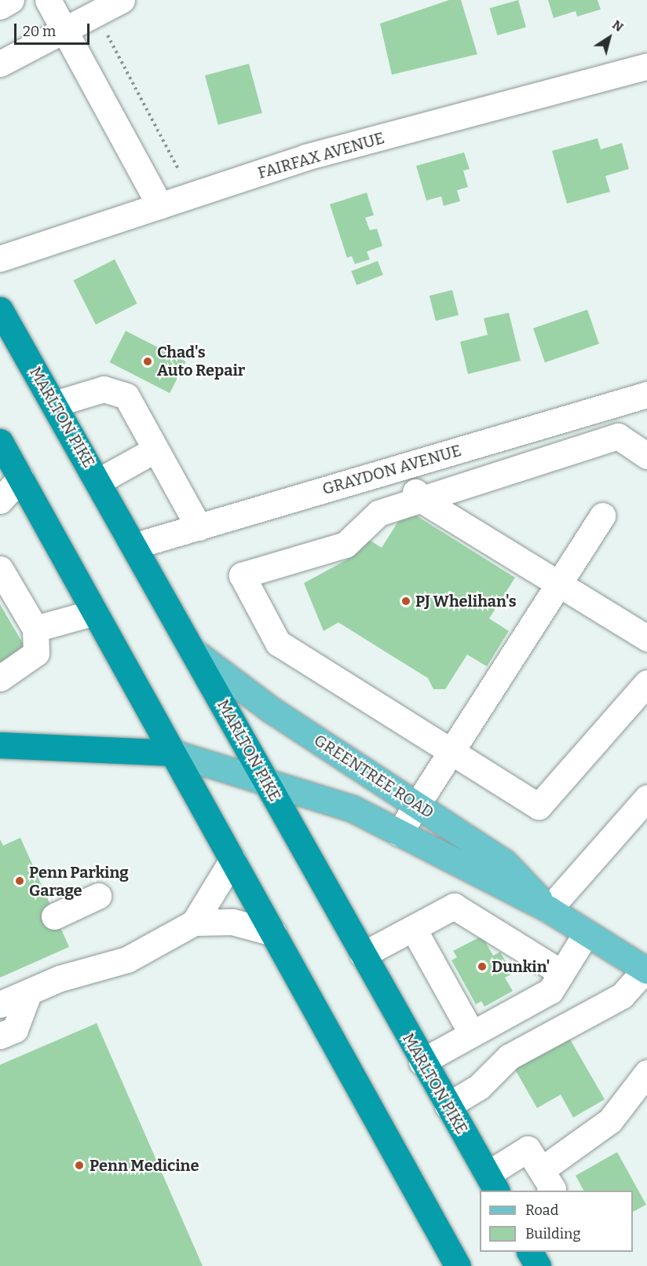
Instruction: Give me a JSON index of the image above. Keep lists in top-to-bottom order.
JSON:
{
  "streets": {
    "highway": ["MARLTON PIKE"],
    "main road": ["GREENTREE ROAD"],
    "street": ["FAIRFAX AVENUE", "GRAYDON AVENUE"]
  },
  "crossings": [
    ["MARLTON PIKE", "GRAYDON AVENUE"],
    ["MARLTON PIKE", "GREENTREE ROAD"]
  ],
  "places": [
    "Chad's Auto Repair",
    "PJ Whelihan's",
    "Penn Parking Garage",
    "Dunkin'",
    "Penn Medicine"
  ],
  "legend": ["Road", "Building"],
  "scale_bar": "20 m",
  "north": "top right"
}
